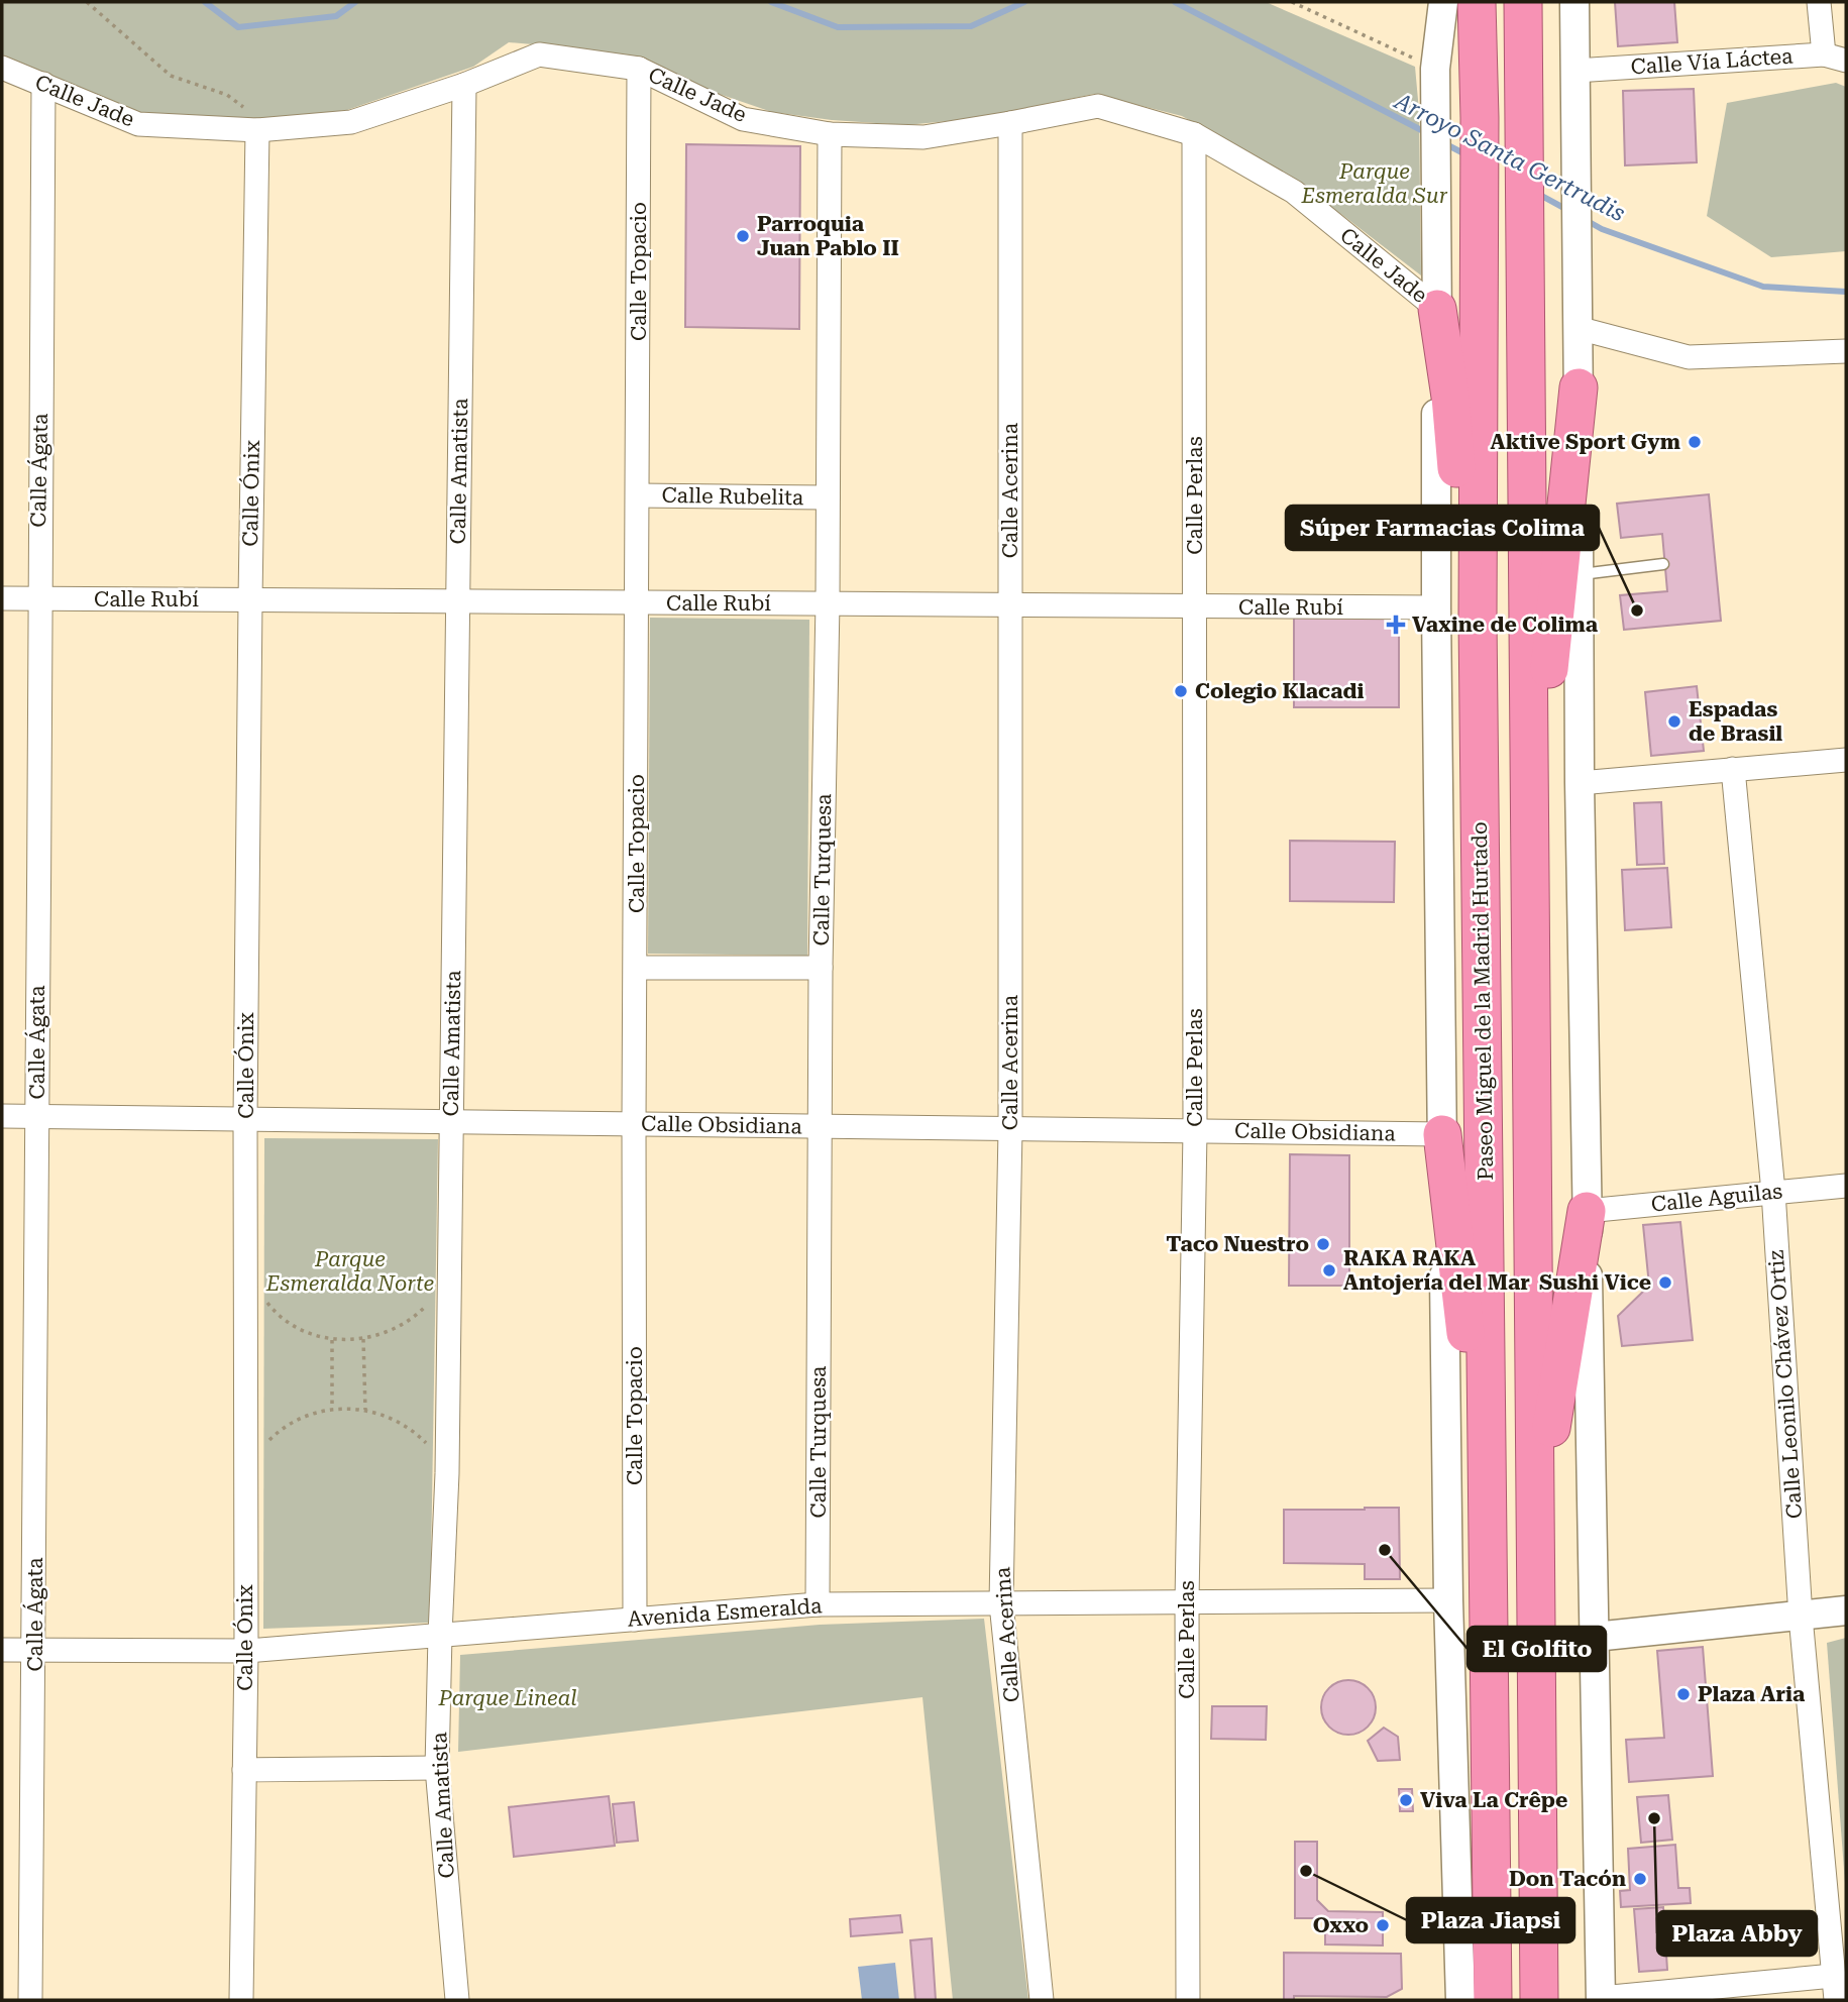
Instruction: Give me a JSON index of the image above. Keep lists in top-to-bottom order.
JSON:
{
  "streets": {
    "highway": ["Paseo Miguel de la Madrid Hurtado"],
    "street": [
      "Calle Vía Láctea",
      "Calle Jade",
      "Calle Topacio",
      "Calle Ágata",
      "Calle Amatista",
      "Calle Acerina",
      "Calle Ónix",
      "Calle Perlas",
      "Calle Rubelita",
      "Calle Rubí",
      "Calle Turquesa",
      "Calle Obsidiana",
      "Calle Aguilas",
      "Calle Leonilo Chávez Ortiz",
      "Avenida Esmeralda"
    ]
  },
  "crossings": [
    ["Calle Jade", "Calle Topacio"],
    ["Calle Jade", "Calle Ágata"],
    ["Calle Jade", "Calle Amatista"],
    ["Calle Jade", "Calle Acerina"],
    ["Calle Jade", "Calle Ónix"],
    ["Calle Jade", "Calle Perlas"],
    ["Calle Jade", "Calle Turquesa"],
    ["Calle Topacio", "Calle Rubelita"],
    ["Calle Topacio", "Calle Rubí"],
    ["Calle Topacio", "Calle Obsidiana"],
    ["Calle Topacio", "Avenida Esmeralda"],
    ["Calle Ágata", "Calle Rubí"],
    ["Calle Ágata", "Calle Obsidiana"],
    ["Calle Ágata", "Avenida Esmeralda"],
    ["Calle Amatista", "Calle Ónix"],
    ["Calle Amatista", "Calle Rubí"],
    ["Calle Amatista", "Calle Obsidiana"],
    ["Calle Amatista", "Avenida Esmeralda"],
    ["Calle Acerina", "Calle Rubí"],
    ["Calle Acerina", "Calle Obsidiana"],
    ["Calle Acerina", "Avenida Esmeralda"],
    ["Calle Ónix", "Calle Rubí"],
    ["Calle Ónix", "Calle Obsidiana"],
    ["Calle Ónix", "Avenida Esmeralda"],
    ["Calle Perlas", "Calle Rubí"],
    ["Calle Perlas", "Calle Obsidiana"],
    ["Calle Perlas", "Avenida Esmeralda"],
    ["Calle Rubelita", "Calle Turquesa"],
    ["Calle Rubí", "Calle Turquesa"],
    ["Calle Turquesa", "Calle Obsidiana"],
    ["Calle Turquesa", "Avenida Esmeralda"],
    ["Calle Aguilas", "Calle Leonilo Chávez Ortiz"]
  ],
  "water": ["Arroyo Santa Gertrudis"],
  "parks": ["Parque Esmeralda Sur", "Parque Esmeralda Norte", "Parque Lineal"],
  "places": {
    "other": [
      "Parroquia Juan Pablo II",
      "Aktive Sport Gym",
      "Súper Farmacias Colima",
      "Colegio Klacadi",
      "Espadas de Brasil",
      "Taco Nuestro",
      "RAKA RAKA Antojería del Mar",
      "Sushi Vice",
      "El Golfito",
      "Plaza Aria",
      "Viva La Crêpe",
      "Plaza Abby",
      "Plaza Jiapsi",
      "Don Tacón",
      "Oxxo"
    ],
    "health": ["Vaxine de Colima"]
  }
}
